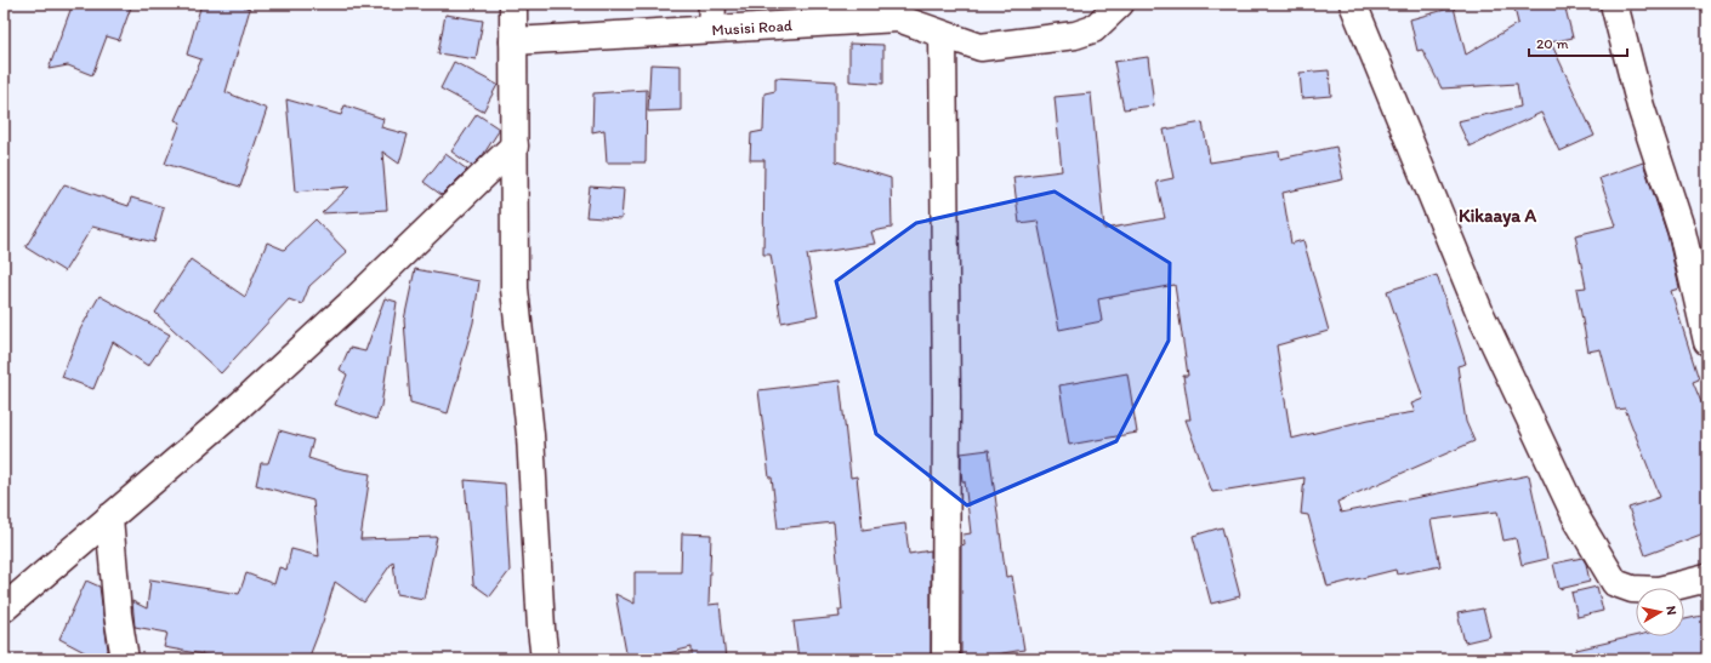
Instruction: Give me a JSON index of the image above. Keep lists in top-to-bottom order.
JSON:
{
  "streets": {
    "street": ["Musisi Road"]
  },
  "districts": ["Kikaaya A"],
  "scale_bar": "20 m",
  "north": "right"
}
